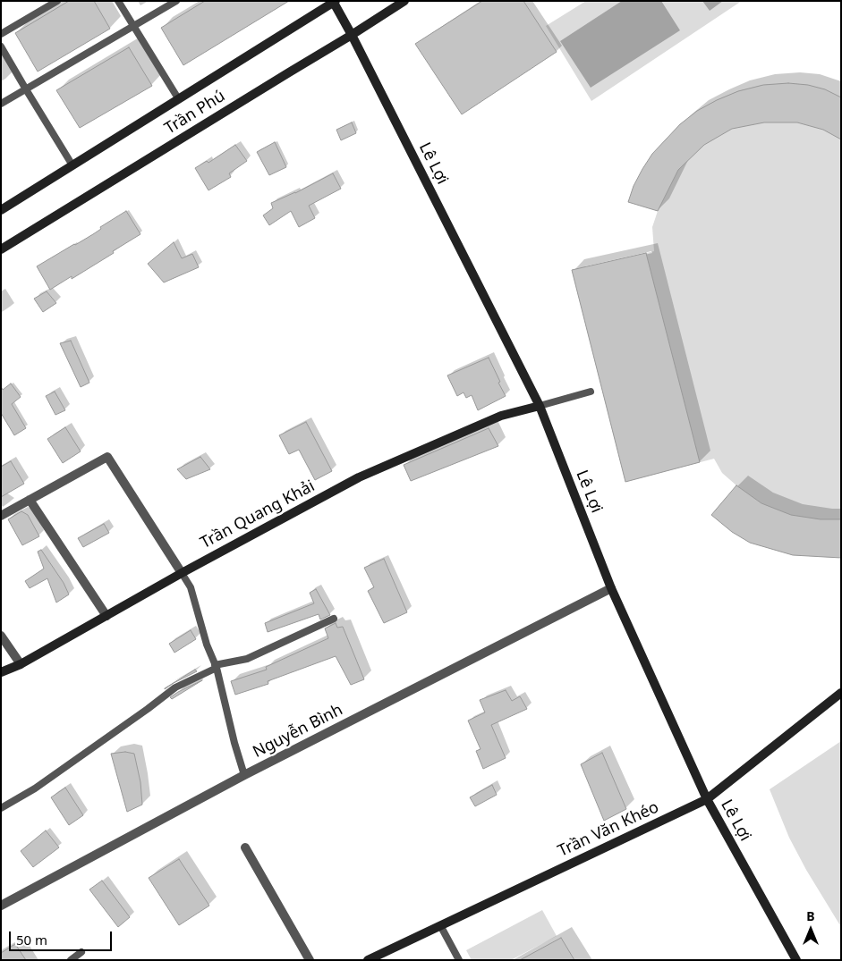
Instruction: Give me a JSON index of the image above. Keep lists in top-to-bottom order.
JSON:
{
  "streets": {
    "street": [
      "Trần Phú",
      "Lê Lợi",
      "Trần Quang Khải",
      "Nguyễn Bình",
      "Trần Văn Khéo"
    ]
  },
  "crossings": [
    ["Trần Phú", "Lê Lợi"],
    ["Lê Lợi", "Trần Quang Khải"],
    ["Lê Lợi", "Nguyễn Bình"],
    ["Lê Lợi", "Trần Văn Khéo"]
  ],
  "scale_bar": "50 m",
  "north": "top"
}
